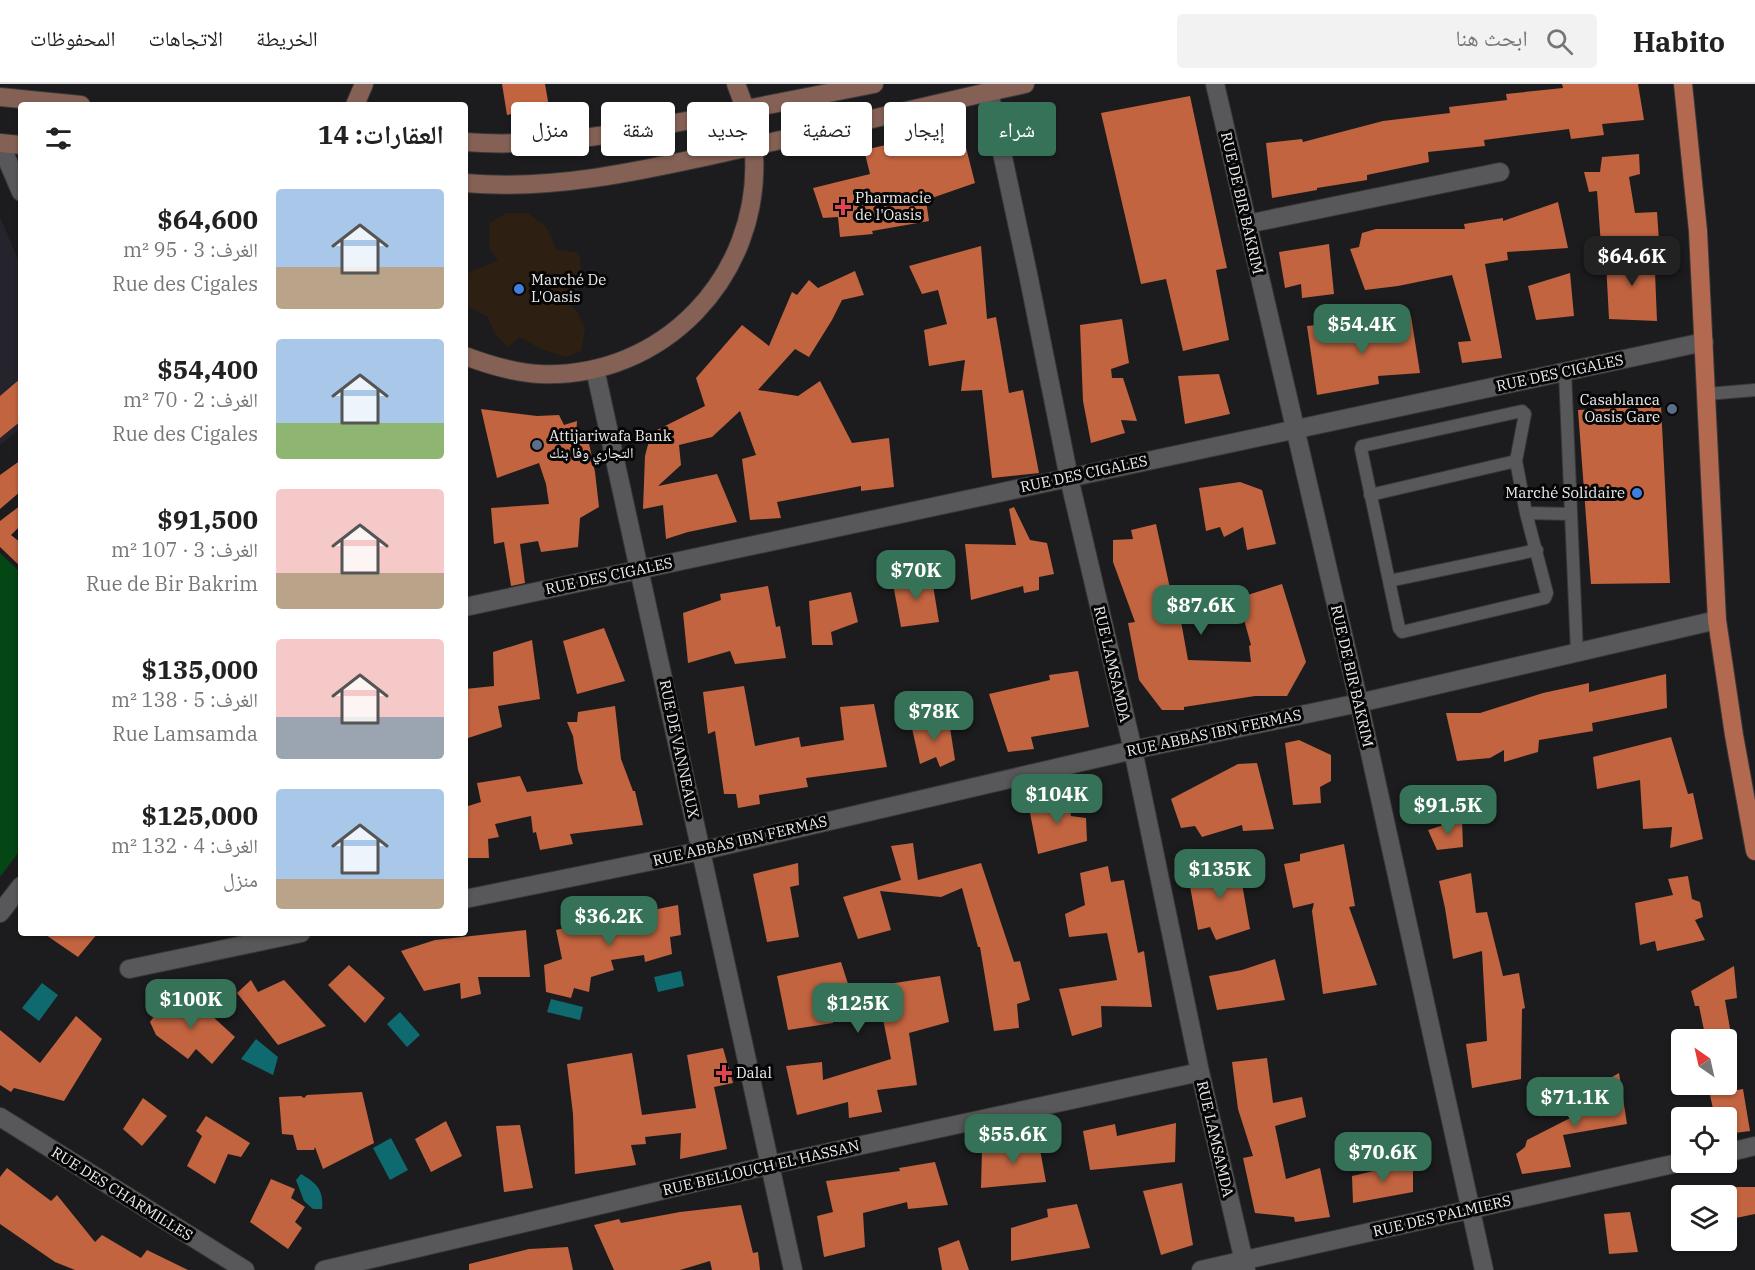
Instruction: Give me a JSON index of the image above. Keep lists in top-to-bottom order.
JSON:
{
  "streets": {
    "street": [
      "RUE DE BIR BAKRIM",
      "RUE DES CIGALES",
      "RUE LAMSAMDA",
      "RUE ABBAS IBN FERMAS",
      "RUE DE VANNEAUX",
      "RUE BELLOUCH EL HASSAN",
      "RUE DES CHARMILLES",
      "RUE DES PALMIERS"
    ]
  },
  "crossings": [
    ["RUE DE BIR BAKRIM", "RUE DES CIGALES"],
    ["RUE DE BIR BAKRIM", "RUE ABBAS IBN FERMAS"],
    ["RUE DE BIR BAKRIM", "RUE DES PALMIERS"],
    ["RUE DES CIGALES", "RUE LAMSAMDA"],
    ["RUE DES CIGALES", "RUE DE VANNEAUX"],
    ["RUE LAMSAMDA", "RUE ABBAS IBN FERMAS"],
    ["RUE LAMSAMDA", "RUE BELLOUCH EL HASSAN"],
    ["RUE LAMSAMDA", "RUE DES PALMIERS"],
    ["RUE ABBAS IBN FERMAS", "RUE DE VANNEAUX"],
    ["RUE DE VANNEAUX", "RUE BELLOUCH EL HASSAN"]
  ],
  "places": {
    "health": ["Pharmacie de l'Oasis", "Dalal"],
    "other": [
      "Marché De L'Oasis",
      "Casablanca Oasis Gare",
      "Attijariwafa Bank التجاري وفا بنك",
      "Marché Solidaire"
    ]
  },
  "north": "top left",
  "page": {
    "header": "Habito",
    "search": "ابحث هنا",
    "nav": ["الخريطة", "الاتجاهات", "المحفوظات"],
    "chip": [
      "شراء",
      "إيجار",
      "تصفية",
      "جديد",
      "شقة",
      "منزل"
    ],
    "heading": "العقارات: 14",
    "list": [
      {
        "name": "$64,600",
        "note": "الغرف: 3 · 95 m² · Rue des Cigales"
      },
      {
        "name": "$54,400",
        "note": "الغرف: 2 · 70 m² · Rue des Cigales"
      },
      {
        "name": "$91,500",
        "note": "الغرف: 3 · 107 m² · Rue de Bir Bakrim"
      },
      {
        "name": "$135,000",
        "note": "الغرف: 5 · 138 m² · Rue Lamsamda"
      },
      {
        "name": "$125,000",
        "note": "الغرف: 4 · 132 m² · منزل"
      }
    ],
    "price": [
      "$64.6K",
      "$54.4K",
      "$70K",
      "$87.6K",
      "$78K",
      "$104K",
      "$91.5K",
      "$135K",
      "$36.2K",
      "$100K",
      "$125K",
      "$71.1K",
      "$55.6K",
      "$70.6K"
    ]
  }
}
